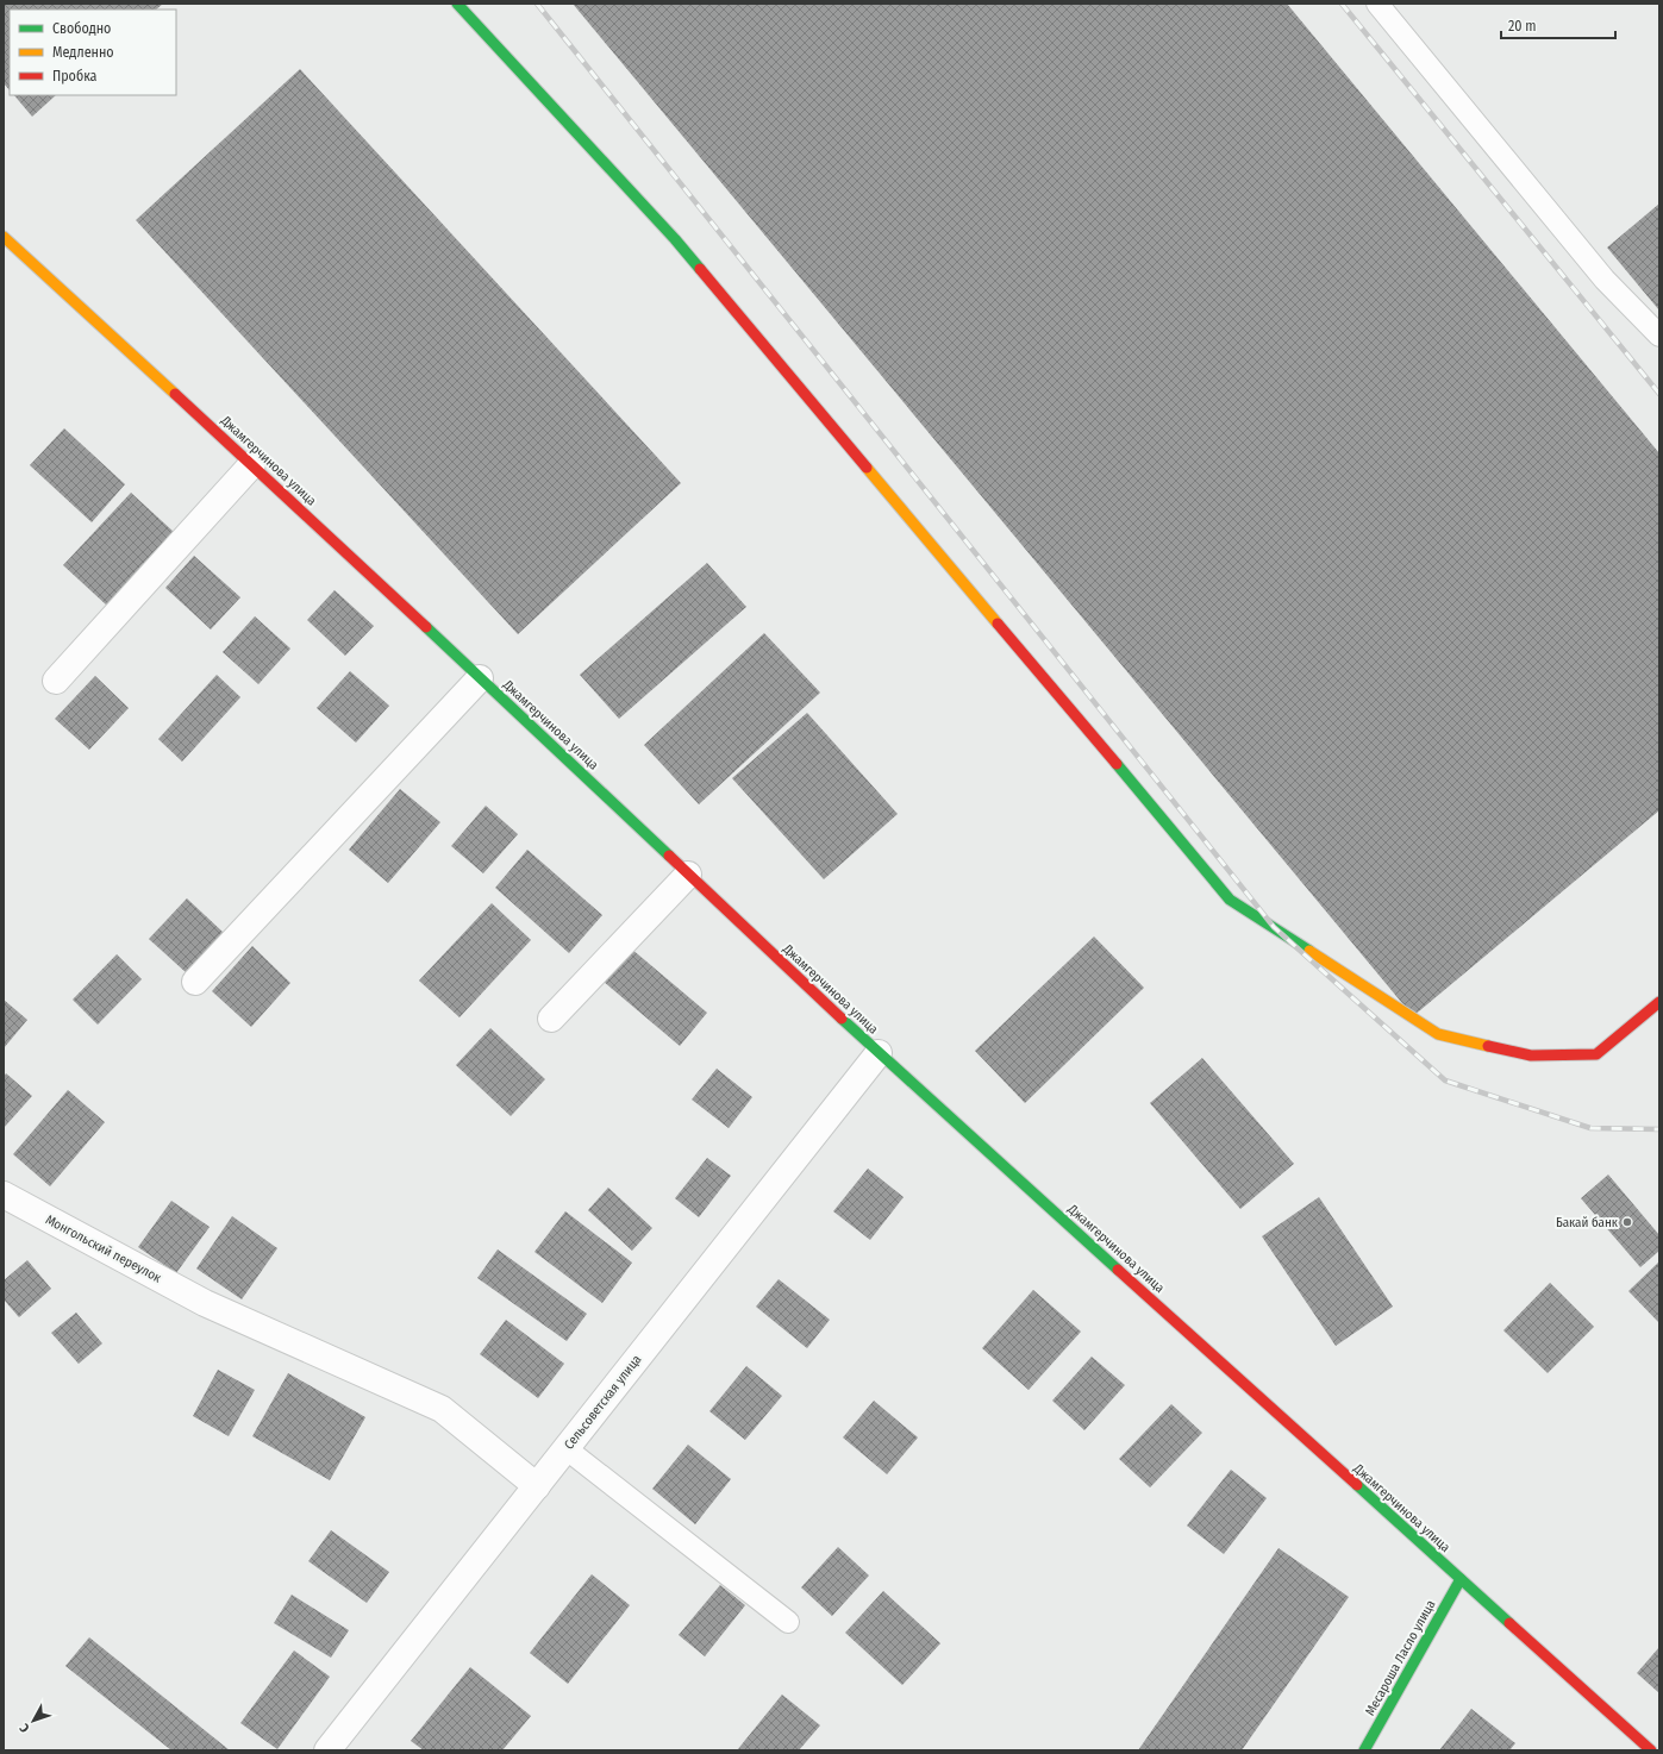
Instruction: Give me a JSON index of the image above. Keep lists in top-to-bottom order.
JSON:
{
  "streets": {
    "street": [
      "Джамгерчинова улица",
      "Монгольский переулок",
      "Сельсоветская улица",
      "Месароша Ласло улица"
    ]
  },
  "crossings": [
    ["Джамгерчинова улица", "Сельсоветская улица"],
    ["Джамгерчинова улица", "Месароша Ласло улица"],
    ["Монгольский переулок", "Сельсоветская улица"]
  ],
  "places": ["Бакай банк"],
  "legend": ["Свободно", "Медленно", "Пробка"],
  "scale_bar": "20 m",
  "north": "bottom left"
}
